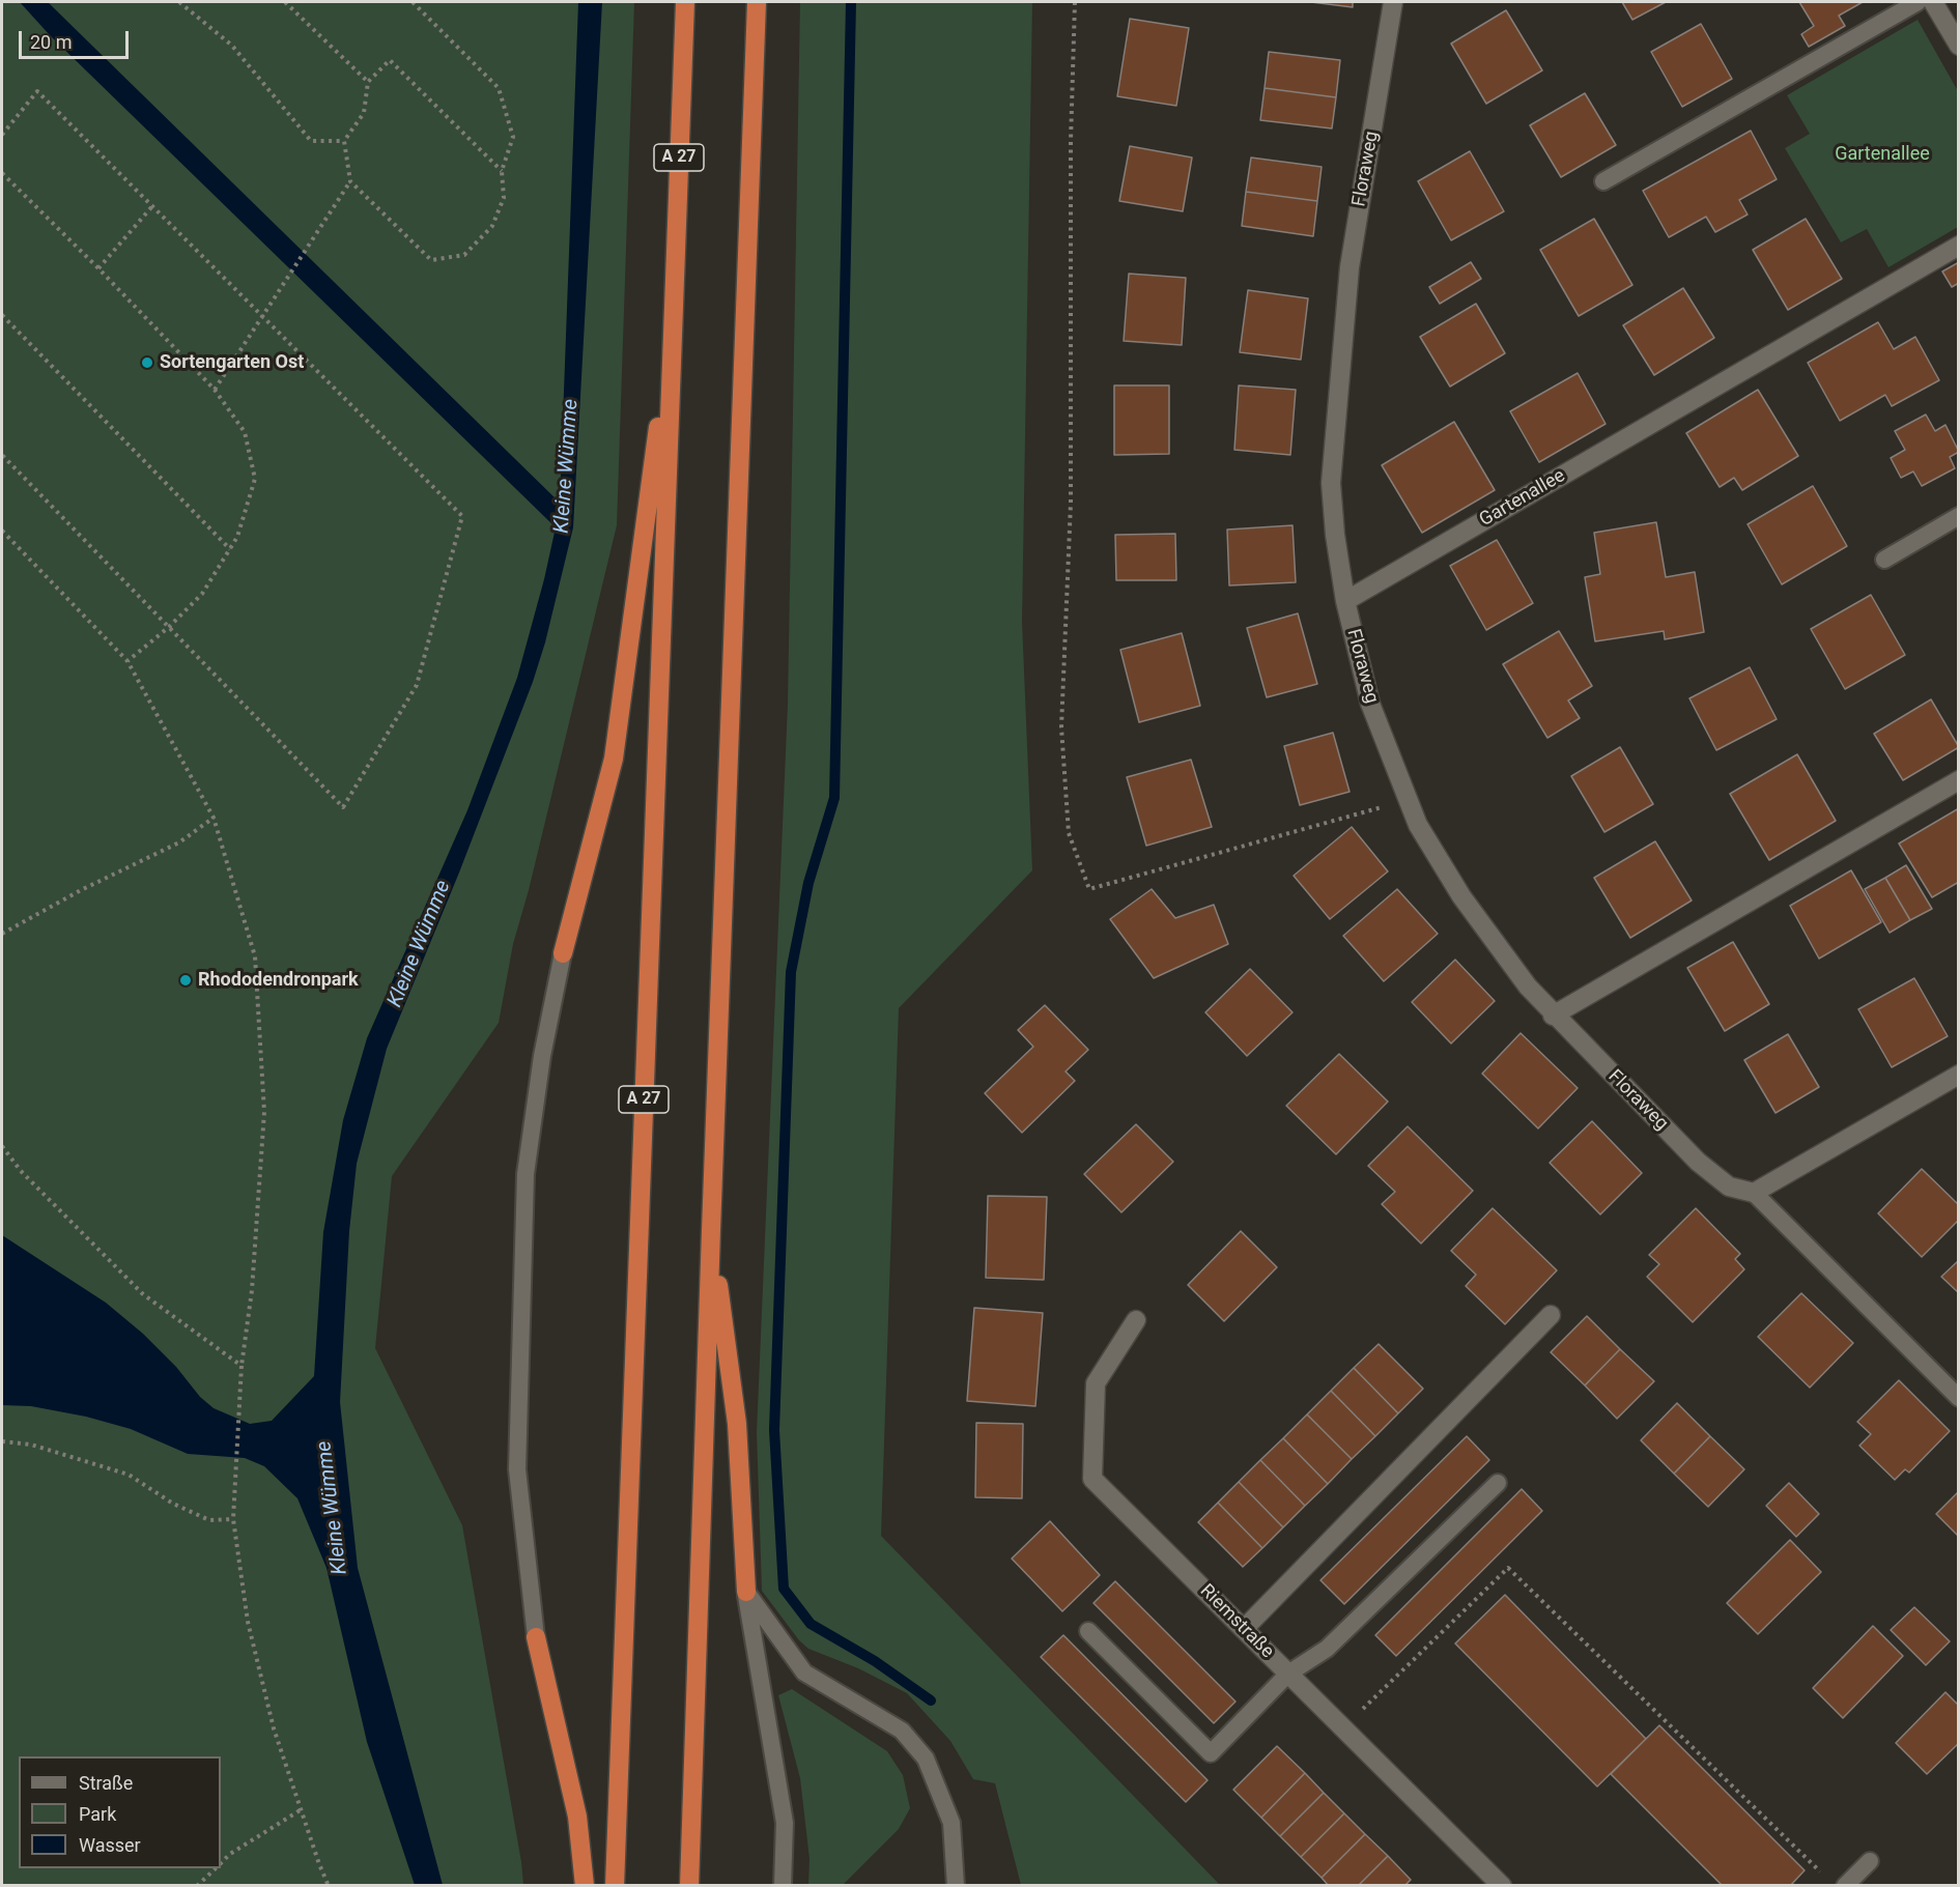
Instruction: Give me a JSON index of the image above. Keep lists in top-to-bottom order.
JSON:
{
  "streets": {
    "highway": ["A 27"],
    "street": ["Floraweg", "Gartenallee", "Riemstraße"]
  },
  "crossings": [
    ["Floraweg", "Gartenallee"]
  ],
  "water": ["Kleine Wümme"],
  "parks": ["Gartenallee"],
  "places": ["Sortengarten Ost", "Rhododendronpark"],
  "legend": ["Straße", "Park", "Wasser"],
  "scale_bar": "20 m"
}
